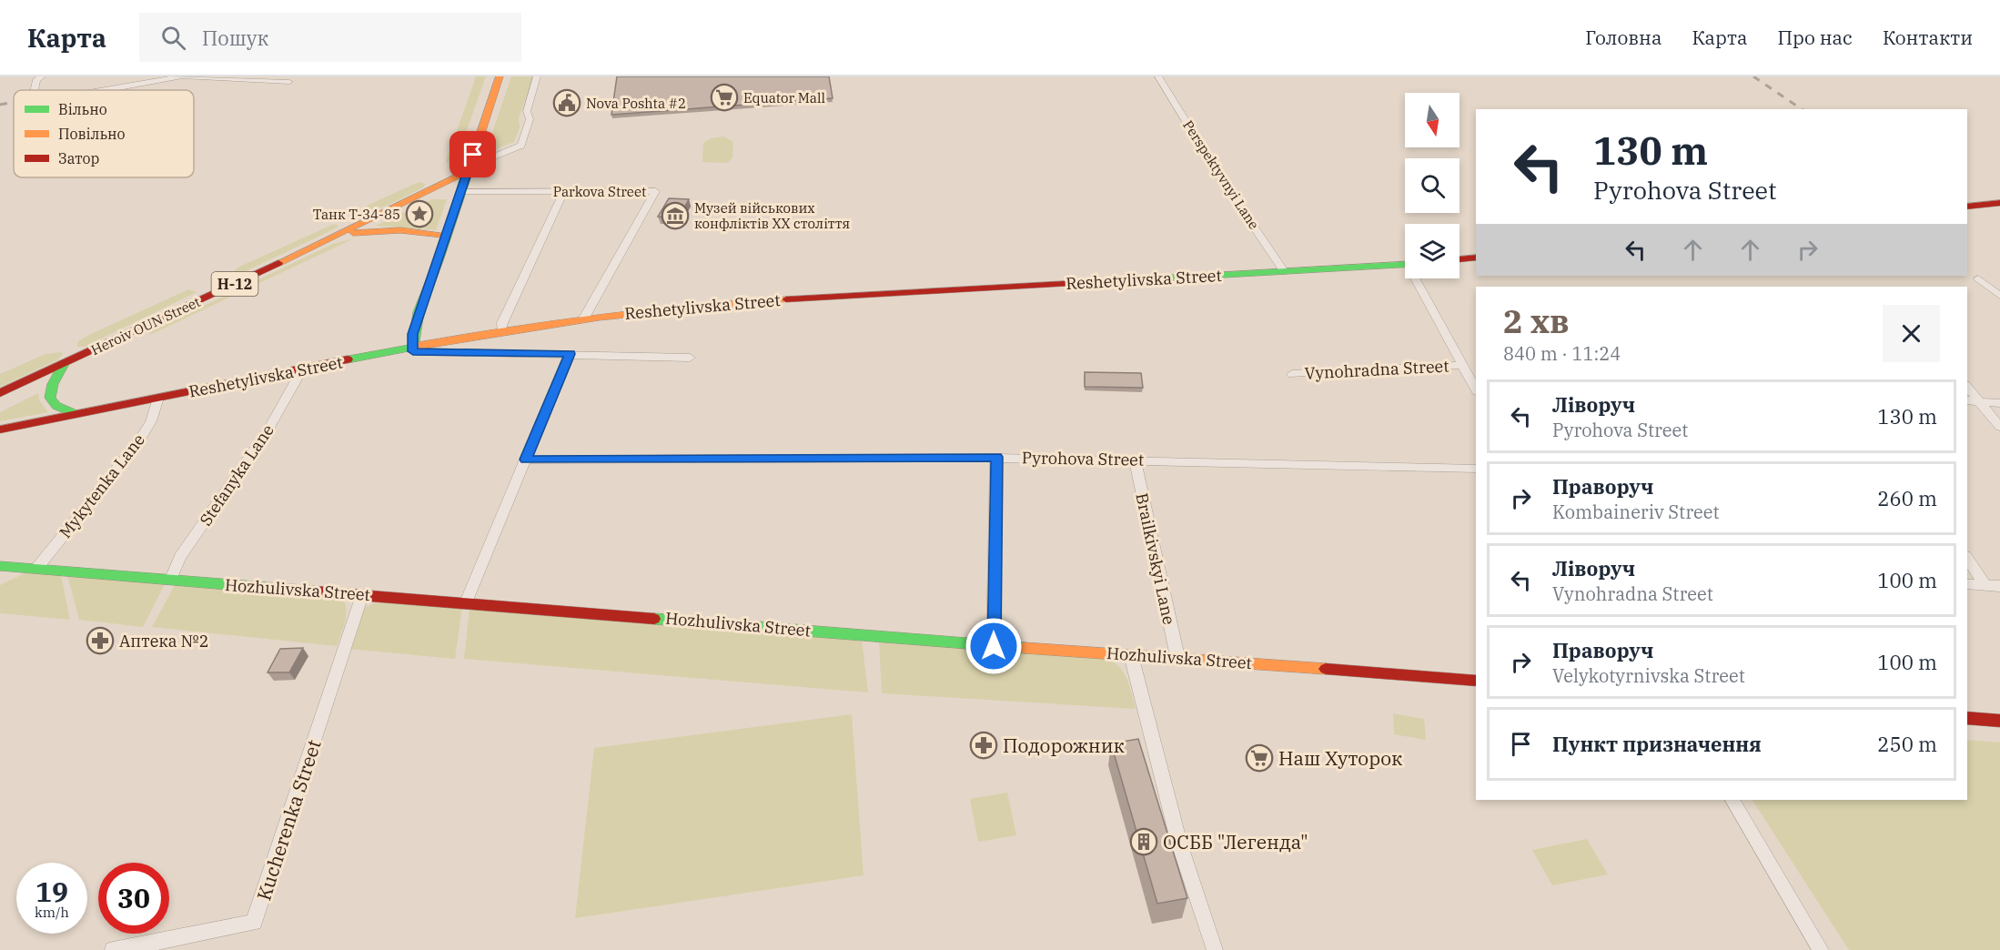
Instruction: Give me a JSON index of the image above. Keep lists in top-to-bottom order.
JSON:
{
  "streets": {
    "street": [
      "Perspektyvnyi Lane",
      "Parkova Street",
      "Reshetylivska Street",
      "Н-12",
      "Heroiv OUN Street",
      "Vynohradna Street",
      "Pyrohova Street",
      "Stefanyka Lane",
      "Mykytenka Lane",
      "Brailkivskyi Lane",
      "Hozhulivska Street",
      "Kucherenka Street"
    ]
  },
  "crossings": [
    ["Perspektyvnyi Lane", "Reshetylivska Street"],
    ["Parkova Street", "Reshetylivska Street"],
    ["Reshetylivska Street", "Stefanyka Lane"],
    ["Reshetylivska Street", "Mykytenka Lane"],
    ["Pyrohova Street", "Brailkivskyi Lane"],
    ["Stefanyka Lane", "Hozhulivska Street"],
    ["Mykytenka Lane", "Hozhulivska Street"],
    ["Brailkivskyi Lane", "Hozhulivska Street"],
    ["Hozhulivska Street", "Kucherenka Street"]
  ],
  "places": {
    "supermarket": ["Equator Mall", "Наш Хуторок"],
    "public building": ["Nova Poshta #2"],
    "place": ["Танк Т-34-85"],
    "museum": ["Музей військових конфліктів ХХ століття"],
    "pharmacy": ["Аптека №2", "Подорожник"],
    "building": ["ОСББ \"Легенда\""]
  },
  "legend": ["Вільно", "Повільно", "Затор"],
  "north": "bottom",
  "page": {
    "header": "Карта",
    "search": "Пошук",
    "nav": [
      "Головна",
      "Карта",
      "Про нас",
      "Контакти"
    ],
    "turn": ["130 m", "Pyrohova Street"],
    "heading": ["2 хв", "840 m · 11:24"],
    "list": [
      {
        "name": "Ліворуч",
        "note": "Pyrohova Street",
        "value": "130 m"
      },
      {
        "name": "Праворуч",
        "note": "Kombaineriv Street",
        "value": "260 m"
      },
      {
        "name": "Ліворуч",
        "note": "Vynohradna Street",
        "value": "100 m"
      },
      {
        "name": "Праворуч",
        "note": "Velykotyrnivska Street",
        "value": "100 m"
      },
      {
        "name": "Пункт призначення",
        "value": "250 m"
      }
    ],
    "speed": "19 km/h",
    "limit": "30"
  }
}
